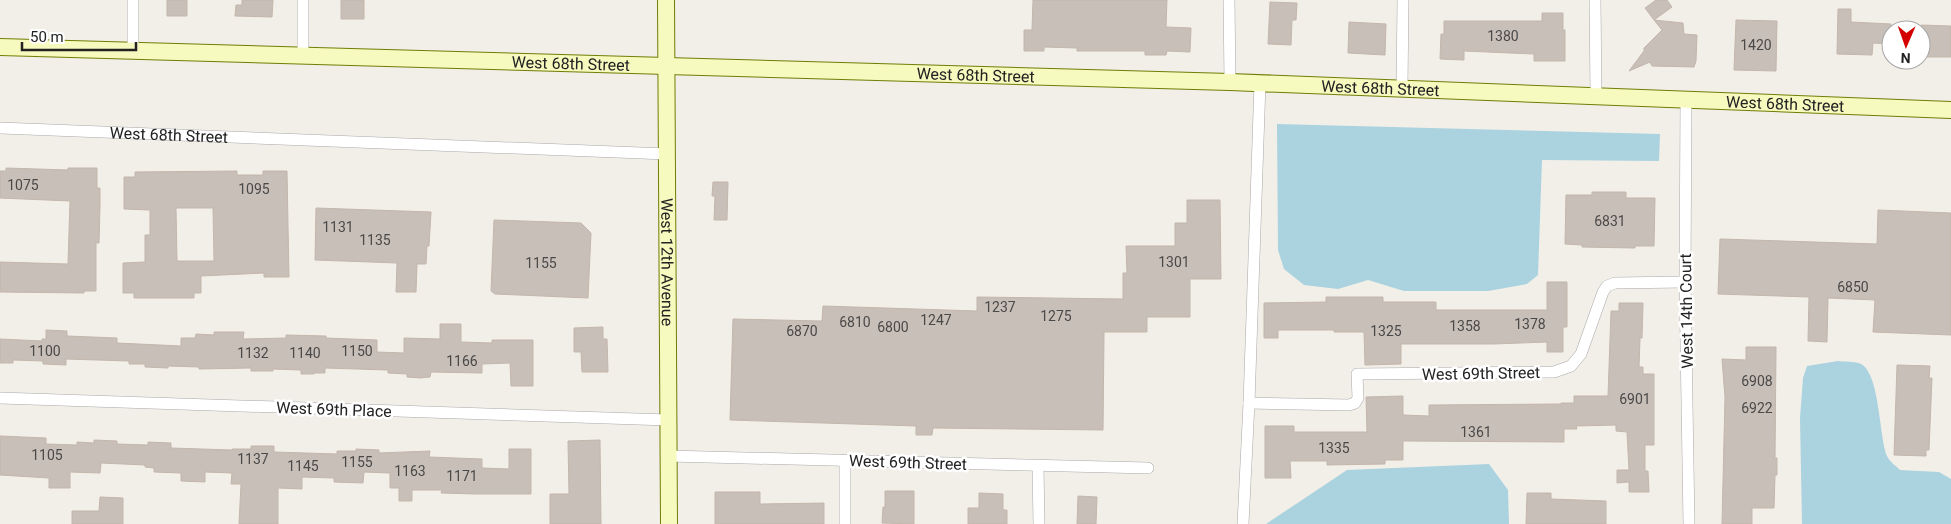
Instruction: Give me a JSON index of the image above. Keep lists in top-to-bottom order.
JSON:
{
  "streets": {
    "main road": ["West 68th Street", "West 12th Avenue"],
    "street": ["West 14th Court", "West 69th Street", "West 69th Place"]
  },
  "crossings": [
    ["West 68th Street", "West 12th Avenue"],
    ["West 68th Street", "West 14th Court"],
    ["West 12th Avenue", "West 69th Street"],
    ["West 12th Avenue", "West 69th Place"],
    ["West 14th Court", "West 69th Street"]
  ],
  "house_numbers": [
    "1380",
    "1420",
    "1075",
    "1095",
    "6831",
    "1131",
    "1135",
    "1301",
    "1155",
    "6850",
    "1237",
    "1275",
    "1247",
    "6810",
    "1378",
    "1358",
    "6800",
    "6870",
    "1325",
    "1100",
    "1150",
    "1132",
    "1140",
    "1166",
    "6908",
    "6901",
    "6922",
    "1361",
    "1335",
    "1105",
    "1137",
    "1155",
    "1145",
    "1163",
    "1171"
  ],
  "scale_bar": "50 m",
  "north": "bottom"
}
